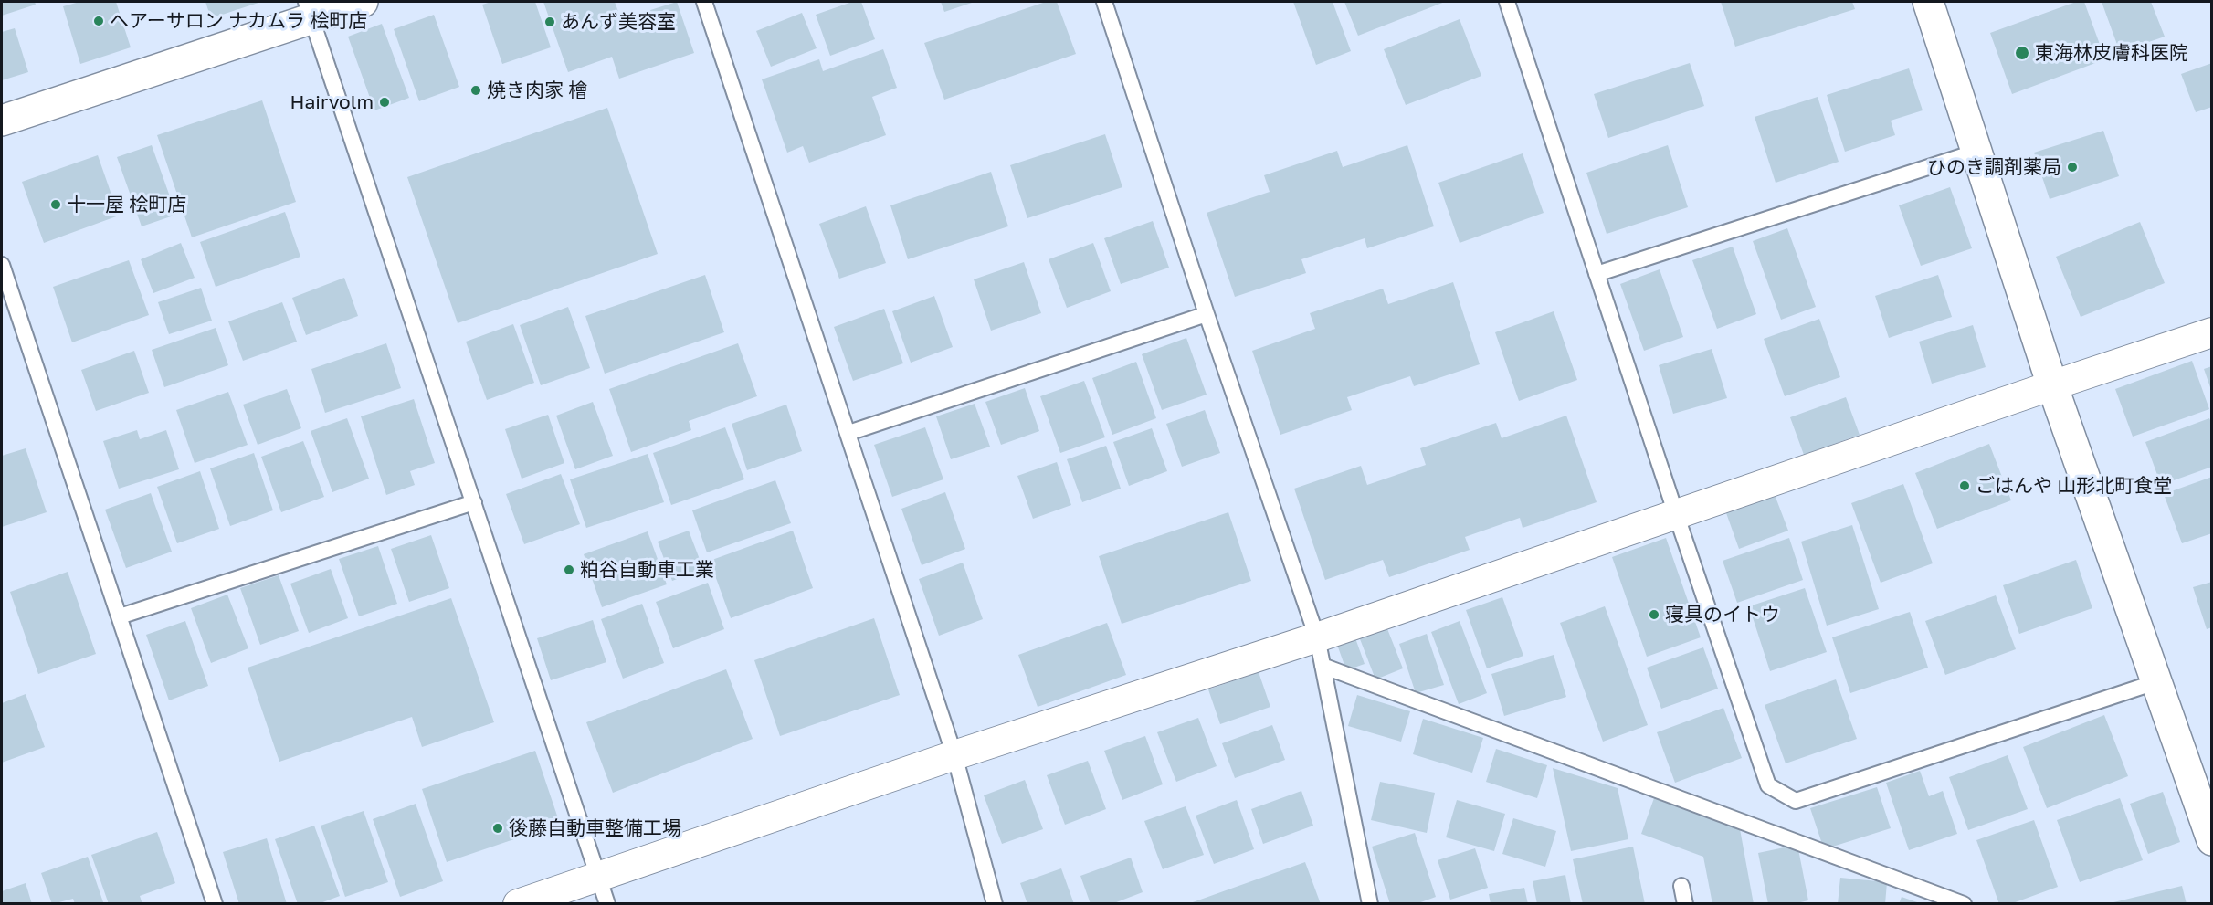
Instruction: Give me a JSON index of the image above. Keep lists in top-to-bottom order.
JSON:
{
  "places": [
    "ヘアーサロン ナカムラ 桧町店",
    "あんず美容室",
    "東海林皮膚科医院",
    "焼き肉家 檜",
    "Hairvolm",
    "ひのき調剤薬局",
    "十一屋 桧町店",
    "ごはんや 山形北町食堂",
    "粕谷自動車工業",
    "寝具のイトウ",
    "後藤自動車整備工場"
  ]
}
